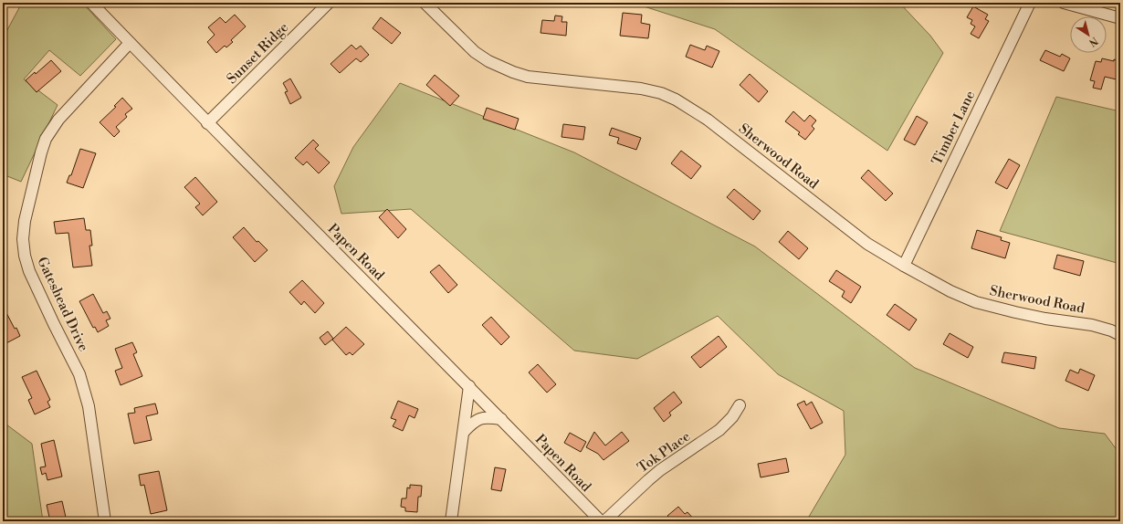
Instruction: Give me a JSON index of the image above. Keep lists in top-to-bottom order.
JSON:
{
  "streets": {
    "street": [
      "Sunset Ridge",
      "Timber Lane",
      "Sherwood Road",
      "Papen Road",
      "Gateshead Drive",
      "Tok Place"
    ]
  },
  "crossings": [
    ["Sunset Ridge", "Papen Road"],
    ["Timber Lane", "Sherwood Road"],
    ["Papen Road", "Gateshead Drive"]
  ],
  "north": "bottom right"
}
